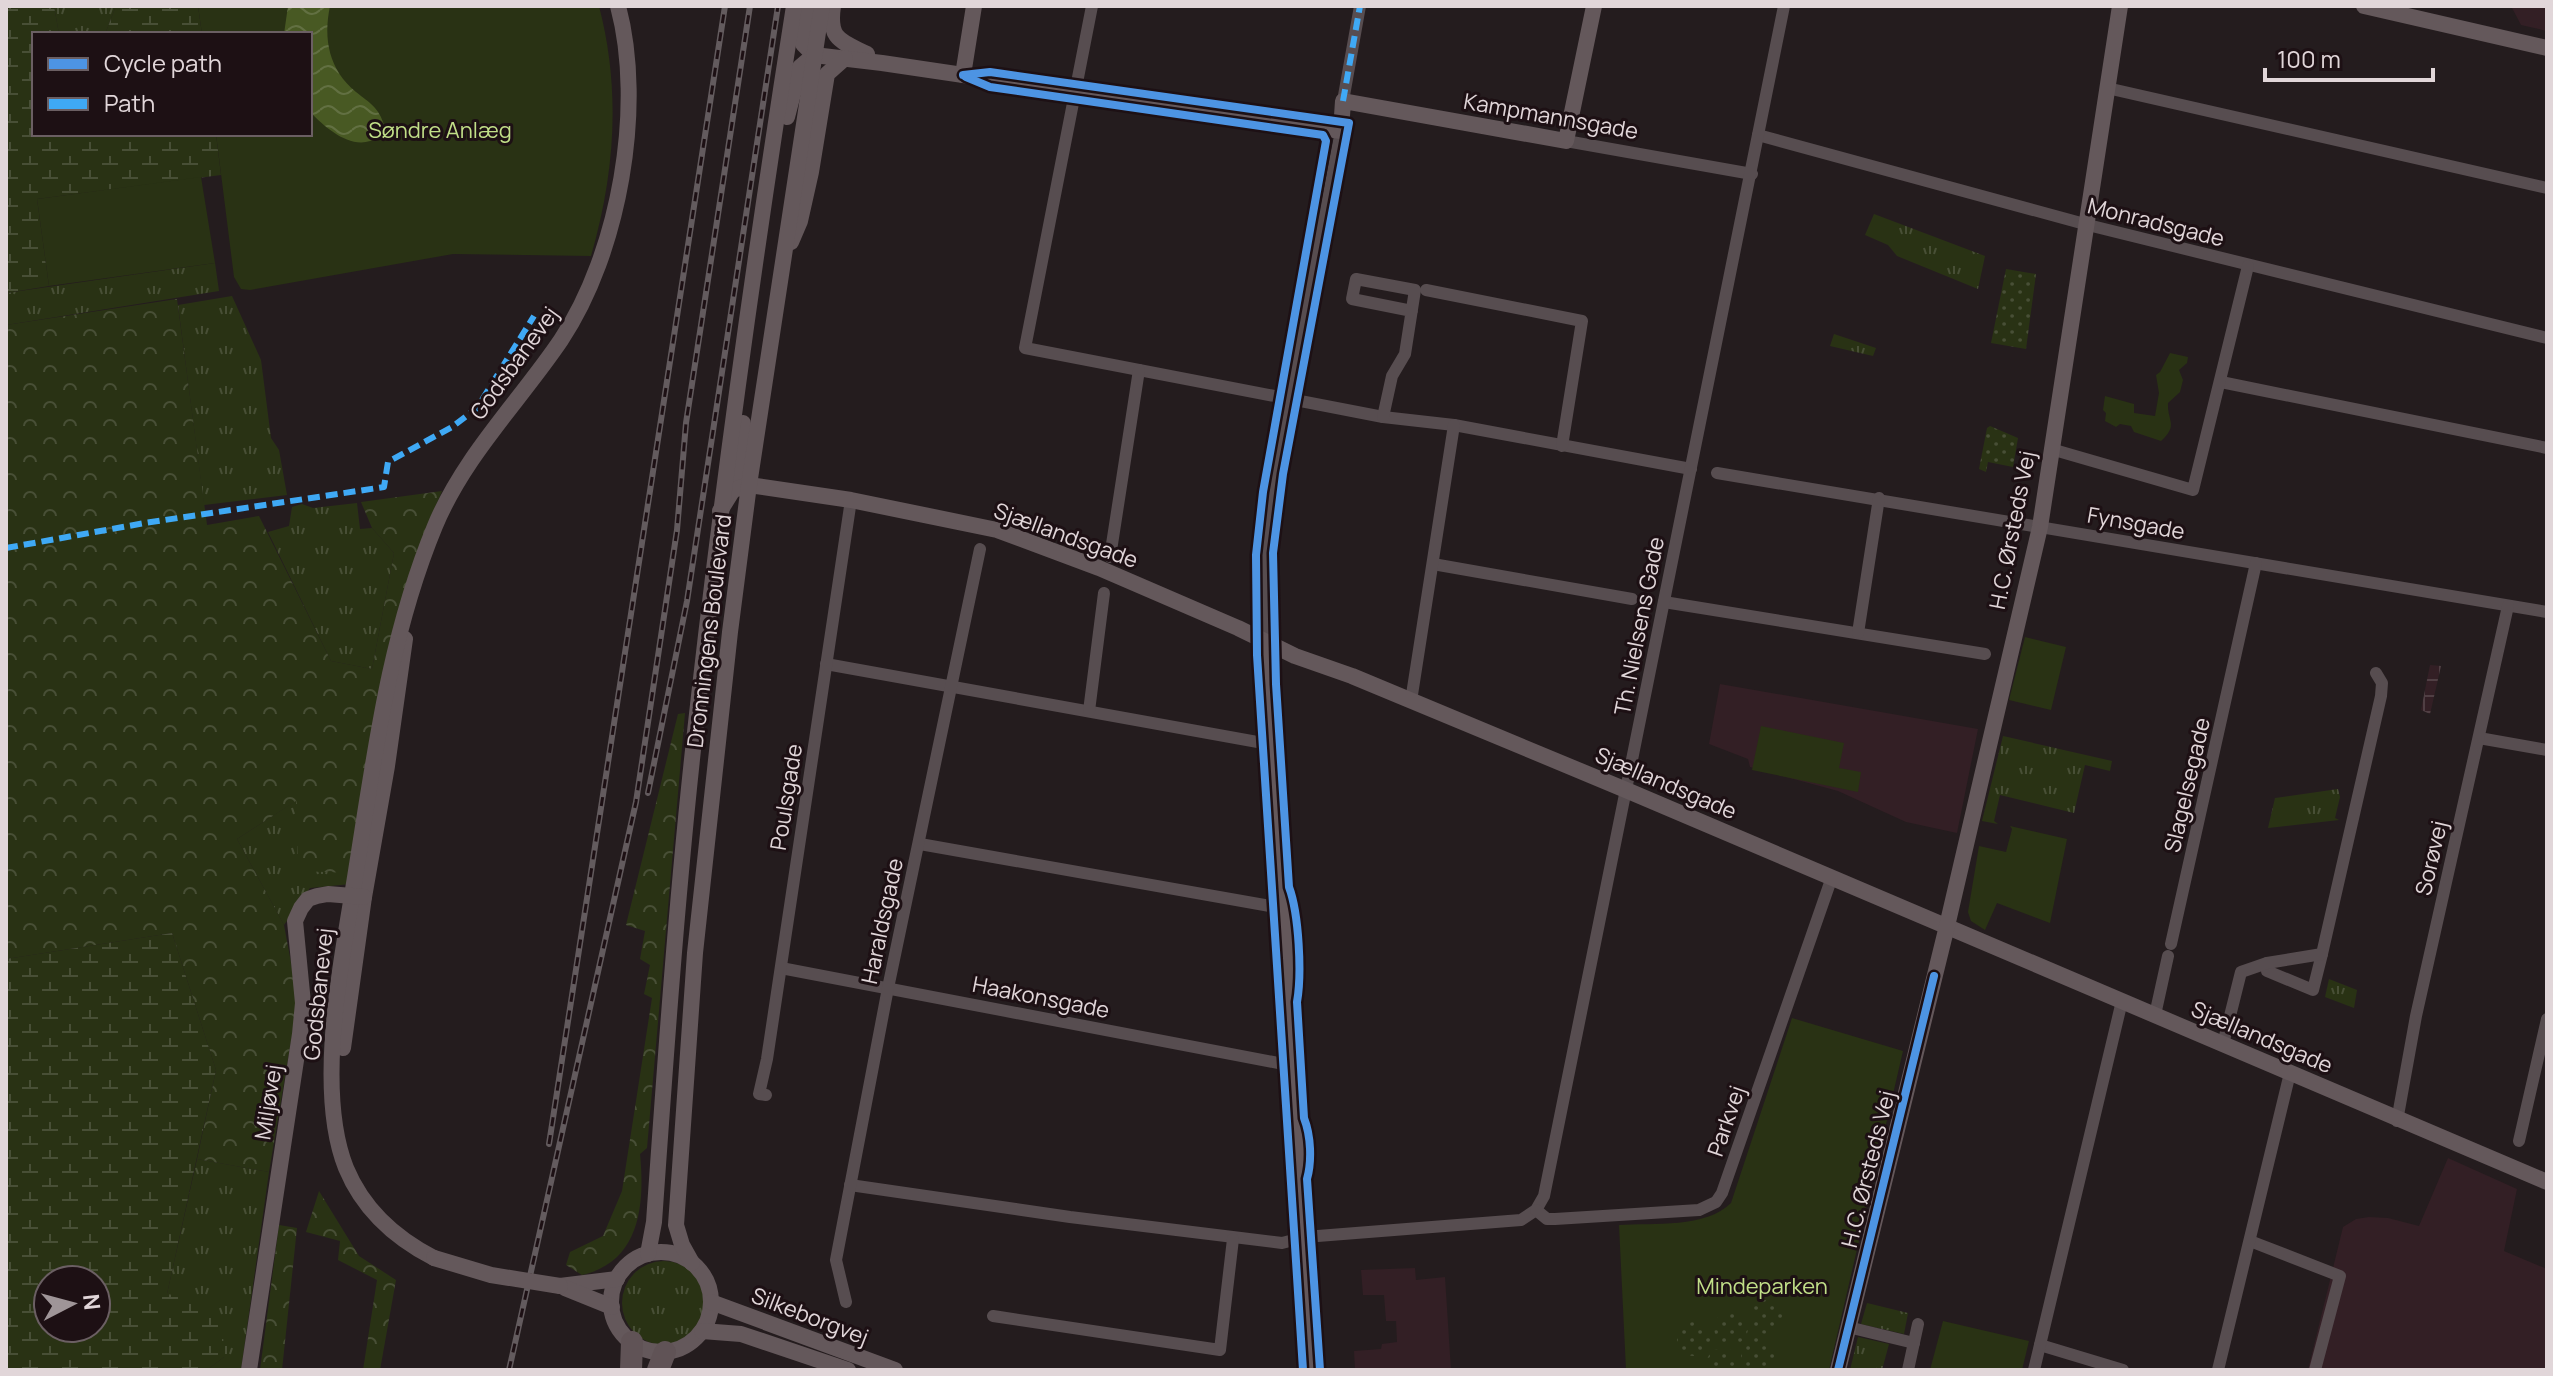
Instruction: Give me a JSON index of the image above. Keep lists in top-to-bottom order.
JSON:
{
  "streets": {
    "street": [
      "Kampmannsgade",
      "Monradsgade",
      "Godsbanevej",
      "Fynsgade",
      "H.C. Ørsteds Vej",
      "Sjællandsgade",
      "Th. Nielsens Gade",
      "Dronningens Boulevard",
      "Slagelsegade",
      "Poulsgade",
      "Sorøvej",
      "Haraldsgade",
      "Haakonsgade",
      "Miljøvej",
      "Parkvej",
      "Silkeborgvej"
    ]
  },
  "crossings": [
    ["Kampmannsgade", "Th. Nielsens Gade"],
    ["Monradsgade", "H.C. Ørsteds Vej"],
    ["Monradsgade", "Th. Nielsens Gade"],
    ["Godsbanevej", "Dronningens Boulevard"],
    ["Godsbanevej", "Miljøvej"],
    ["Godsbanevej", "Silkeborgvej"],
    ["Fynsgade", "H.C. Ørsteds Vej"],
    ["Fynsgade", "Slagelsegade"],
    ["Fynsgade", "Sorøvej"],
    ["H.C. Ørsteds Vej", "Sjællandsgade"],
    ["Sjællandsgade", "Th. Nielsens Gade"],
    ["Sjællandsgade", "Dronningens Boulevard"],
    ["Sjællandsgade", "Slagelsegade"],
    ["Sjællandsgade", "Poulsgade"],
    ["Sjællandsgade", "Sorøvej"],
    ["Sjællandsgade", "Parkvej"],
    ["Th. Nielsens Gade", "Parkvej"],
    ["Dronningens Boulevard", "Silkeborgvej"],
    ["Poulsgade", "Haakonsgade"],
    ["Haraldsgade", "Haakonsgade"]
  ],
  "parks": ["Søndre Anlæg", "Mindeparken"],
  "legend": ["Cycle path", "Path"],
  "scale_bar": "100 m",
  "north": "right"
}
